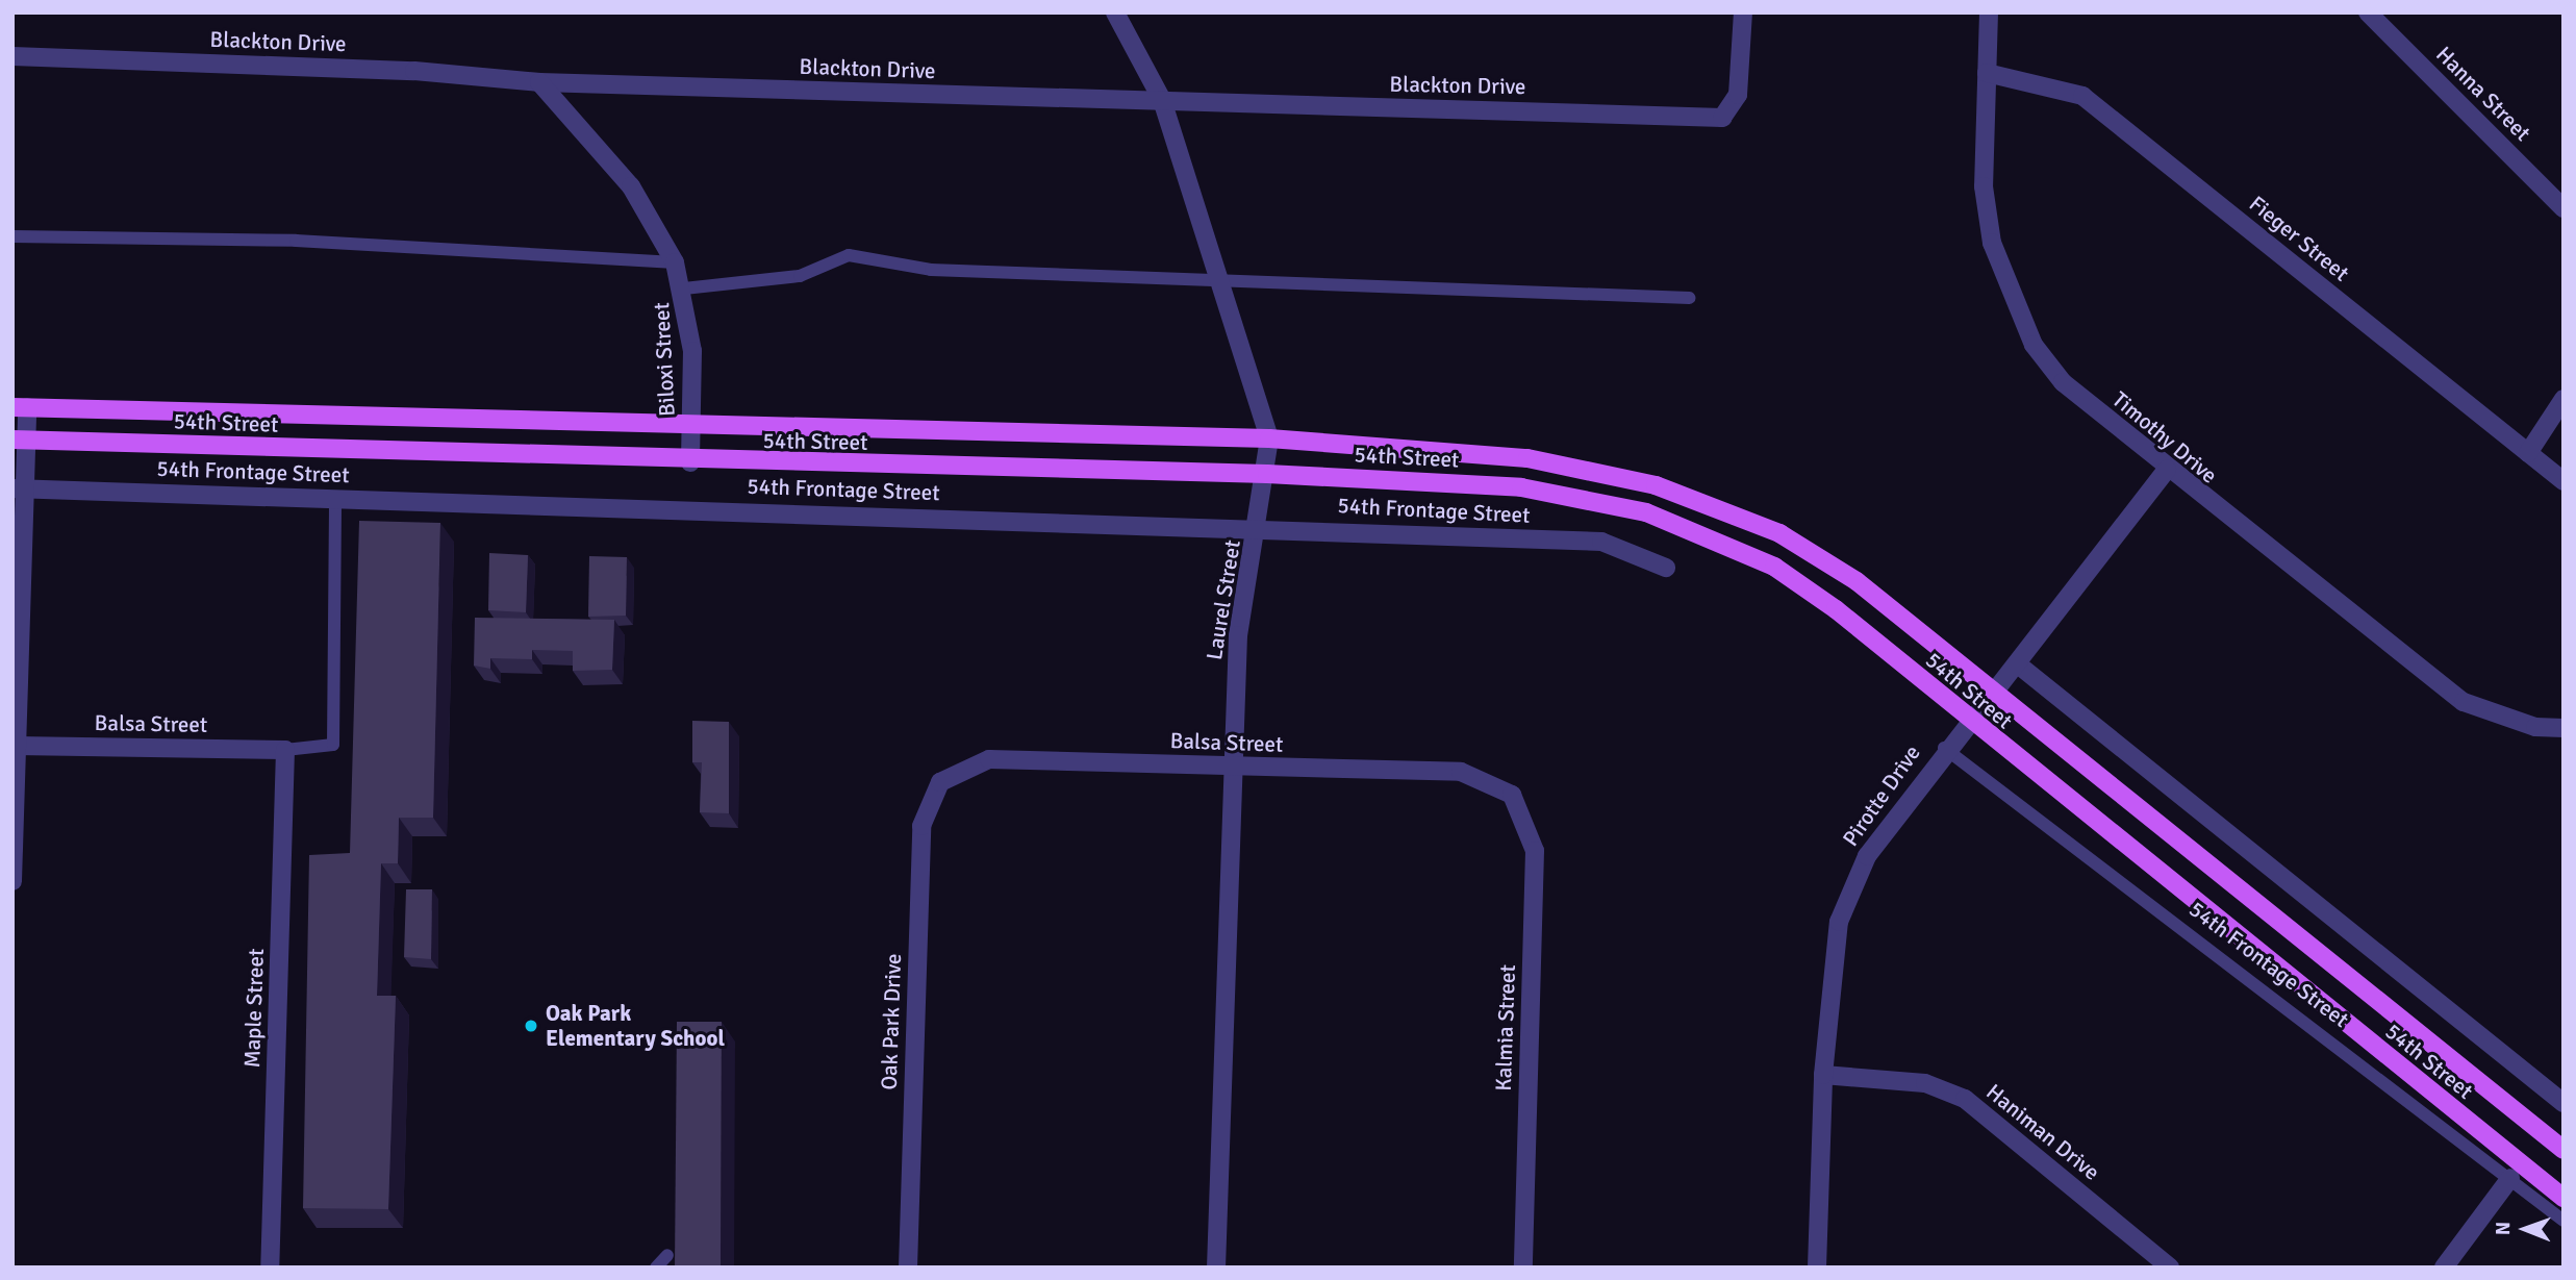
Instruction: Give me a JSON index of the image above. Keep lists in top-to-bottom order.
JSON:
{
  "streets": {
    "main road": ["54th Street"],
    "street": [
      "Blackton Drive",
      "Hanna Street",
      "Fieger Street",
      "Biloxi Street",
      "Timothy Drive",
      "54th Frontage Street",
      "Laurel Street",
      "Balsa Street",
      "Pirotte Drive",
      "Maple Street",
      "Oak Park Drive",
      "Kalmia Street",
      "Haniman Drive"
    ]
  },
  "crossings": [
    ["Blackton Drive", "Biloxi Street"],
    ["Blackton Drive", "Laurel Street"],
    ["Fieger Street", "Timothy Drive"],
    ["Biloxi Street", "54th Street"],
    ["54th Street", "Laurel Street"],
    ["54th Street", "Pirotte Drive"],
    ["Timothy Drive", "Pirotte Drive"],
    ["54th Frontage Street", "Laurel Street"],
    ["54th Frontage Street", "Pirotte Drive"],
    ["Laurel Street", "Balsa Street"],
    ["Balsa Street", "Maple Street"],
    ["Balsa Street", "Oak Park Drive"],
    ["Balsa Street", "Kalmia Street"],
    ["Pirotte Drive", "Haniman Drive"]
  ],
  "places": ["Oak Park Elementary School"],
  "north": "left"
}
